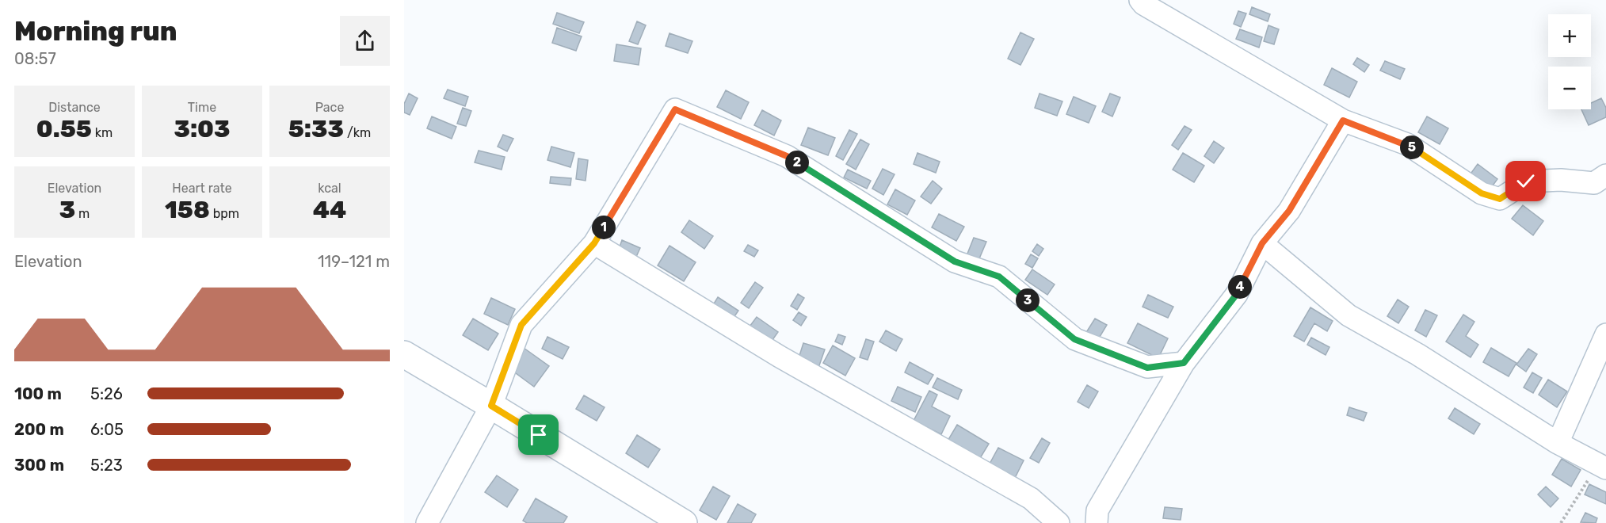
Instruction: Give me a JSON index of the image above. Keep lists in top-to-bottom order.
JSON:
{
  "page": {
    "heading": ["Morning run", "08:57"],
    "map_buttons": ["+", "−"],
    "stats": [
      ["Distance", "0.55 km"],
      ["Time", "3:03"],
      ["Pace", "5:33 /km"],
      ["Elevation", "3 m"],
      ["Heart rate", "158 bpm"],
      ["kcal", "44"]
    ],
    "pins": [
      "5",
      "2",
      "1",
      "4",
      "3"
    ],
    "chart": ["Elevation", "119–121 m"],
    "list": [
      {
        "name": "100 m",
        "note": "5:26"
      },
      {
        "name": "200 m",
        "note": "6:05"
      },
      {
        "name": "300 m",
        "note": "5:23"
      }
    ]
  }
}
